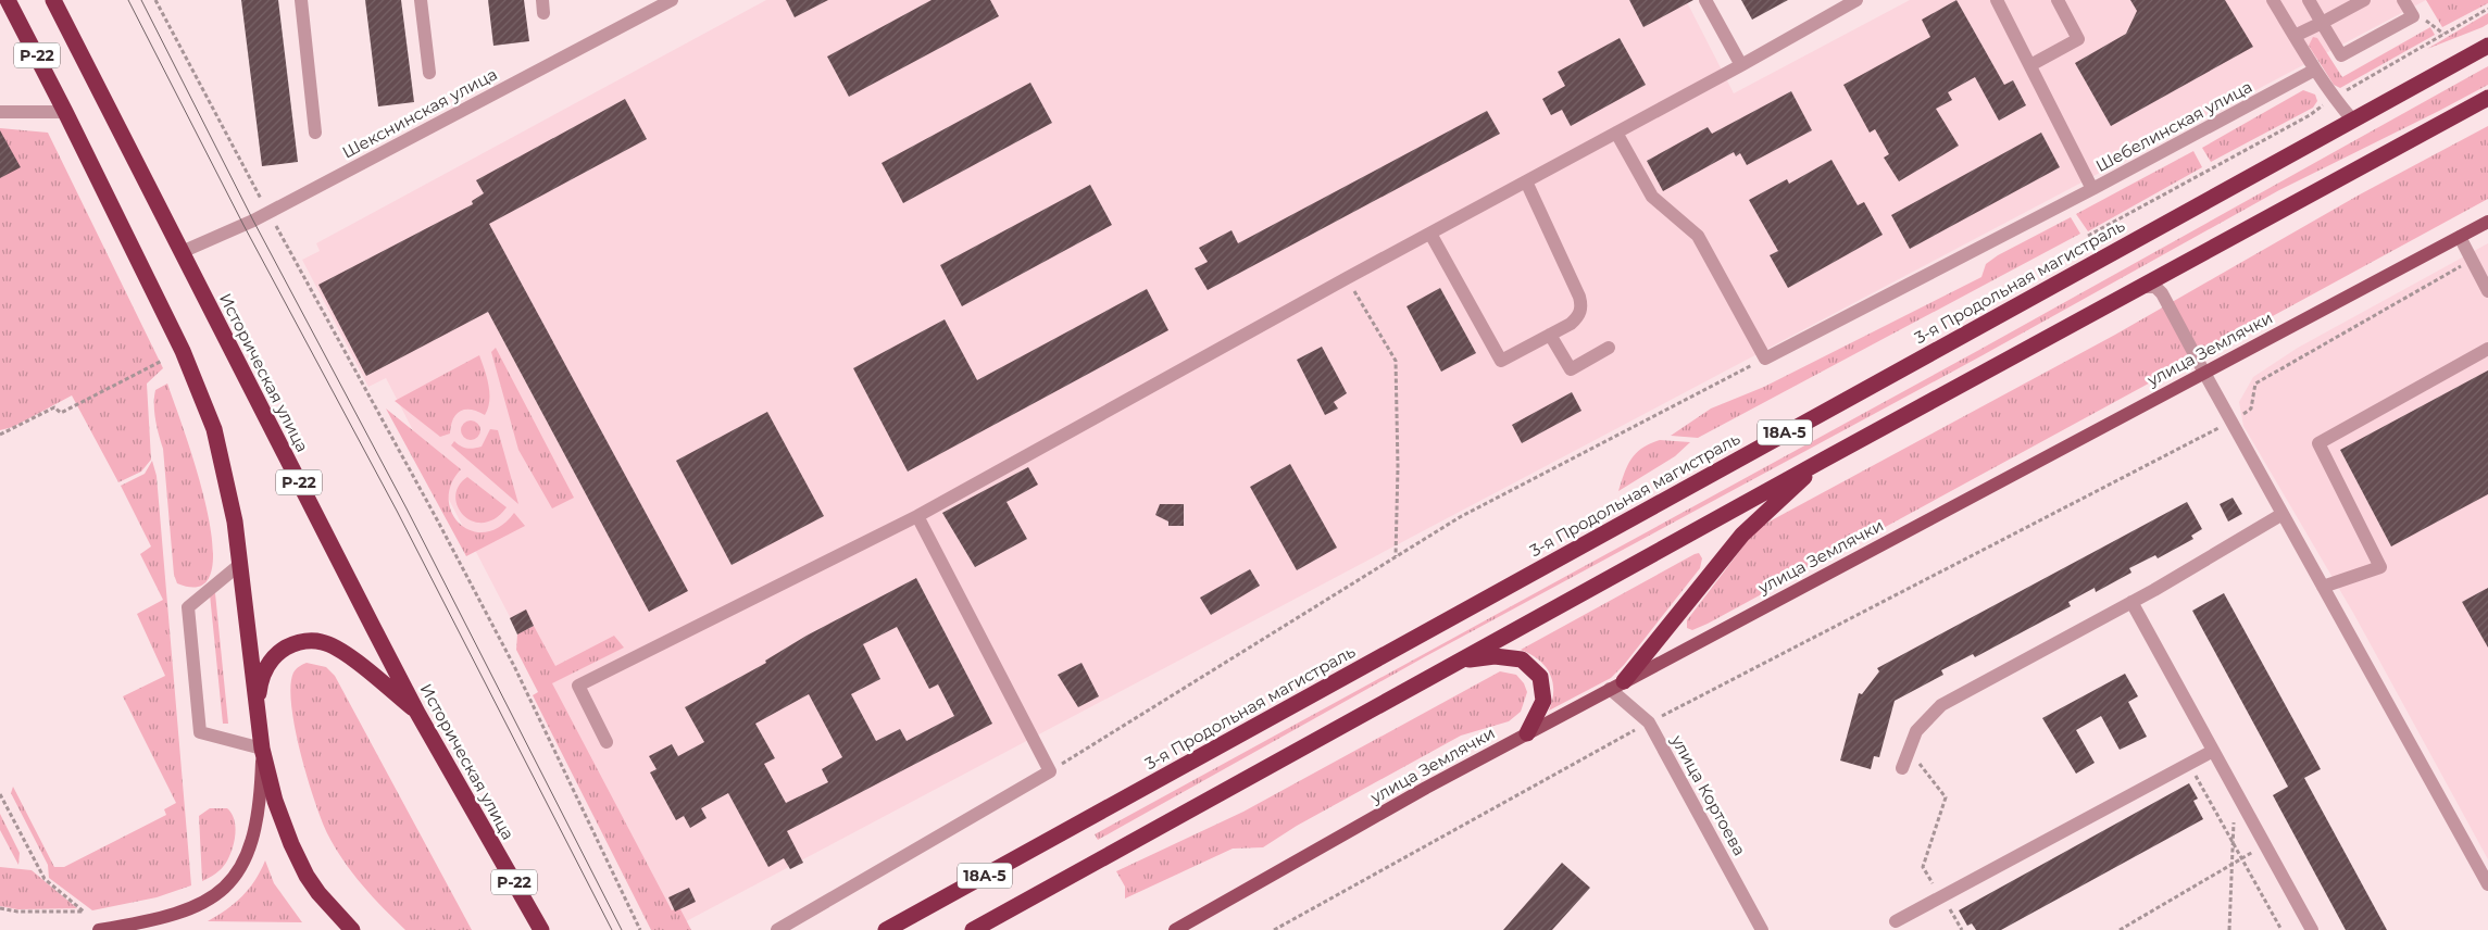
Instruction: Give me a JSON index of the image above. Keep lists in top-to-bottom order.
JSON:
{
  "streets": {
    "highway": [
      "Р-22",
      "3-я Продольная магистраль",
      "Историческая улица",
      "18А-5"
    ],
    "main road": ["улица Землячки"],
    "street": ["Шекснинская улица", "Шебелинская улица", "улица Кортоева"]
  },
  "crossings": [
    ["Р-22", "Историческая улица"],
    ["Шекснинская улица", "Историческая улица"],
    ["улица Землячки", "улица Кортоева"]
  ]
}
